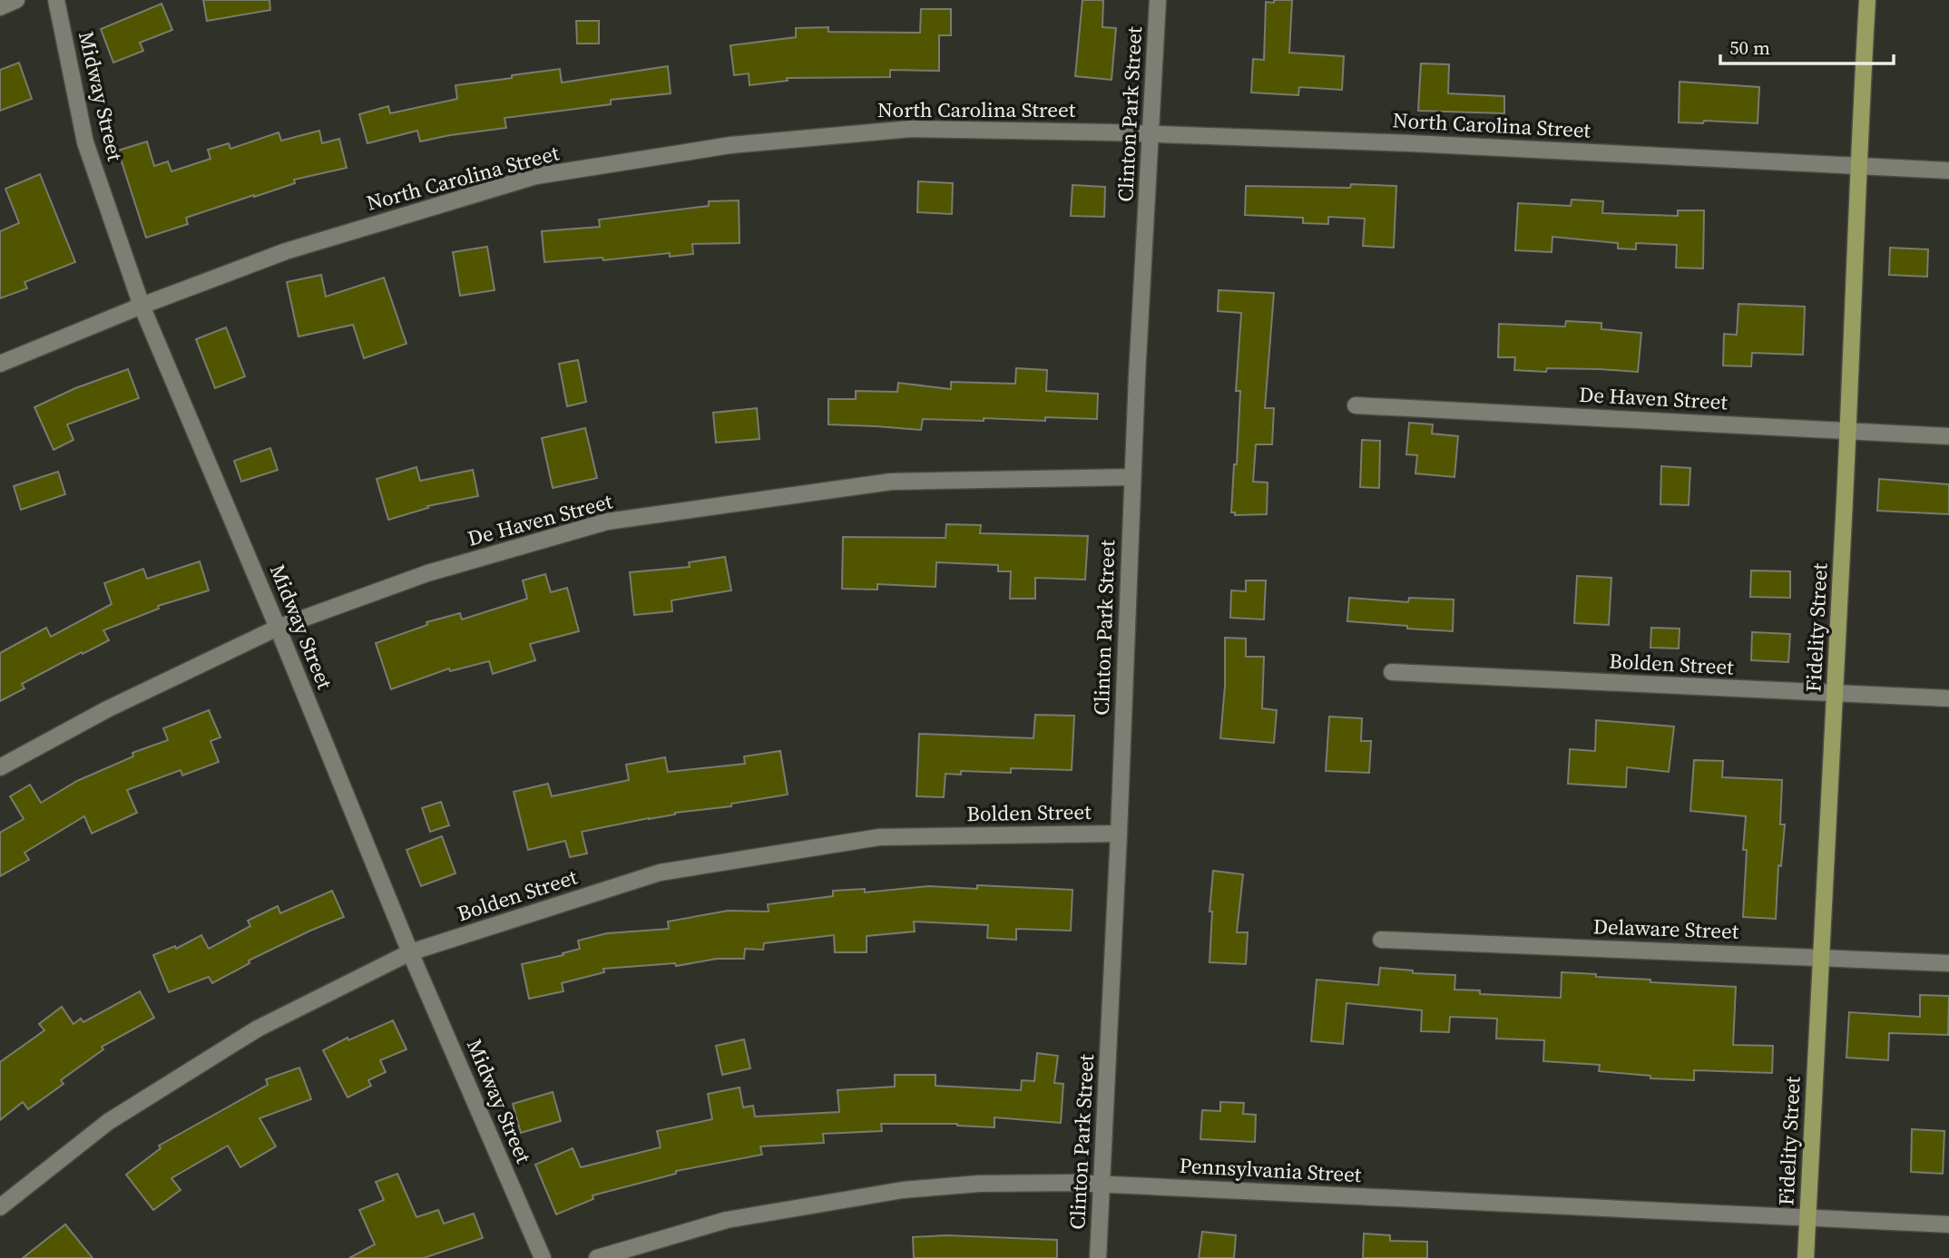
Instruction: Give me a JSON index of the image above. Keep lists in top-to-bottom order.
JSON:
{
  "streets": {
    "main road": ["Fidelity Street"],
    "street": [
      "Midway Street",
      "North Carolina Street",
      "Clinton Park Street",
      "De Haven Street",
      "Bolden Street",
      "Delaware Street",
      "Pennsylvania Street"
    ]
  },
  "crossings": [
    ["Midway Street", "North Carolina Street"],
    ["Midway Street", "De Haven Street"],
    ["Midway Street", "Bolden Street"],
    ["North Carolina Street", "Clinton Park Street"],
    ["North Carolina Street", "Fidelity Street"],
    ["Clinton Park Street", "De Haven Street"],
    ["Clinton Park Street", "Bolden Street"],
    ["Clinton Park Street", "Pennsylvania Street"],
    ["De Haven Street", "Fidelity Street"],
    ["Fidelity Street", "Bolden Street"],
    ["Fidelity Street", "Delaware Street"],
    ["Fidelity Street", "Pennsylvania Street"]
  ],
  "scale_bar": "50 m"
}
